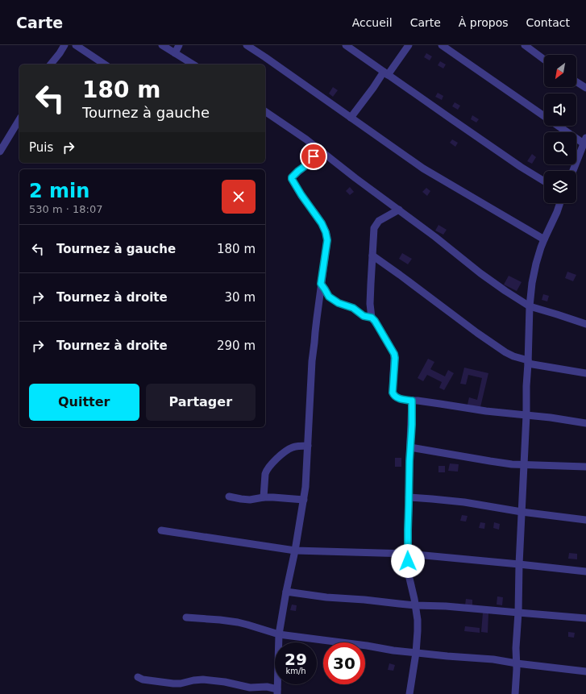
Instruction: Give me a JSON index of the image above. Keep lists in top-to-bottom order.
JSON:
{
  "north": "bottom left",
  "page": {
    "header": "Carte",
    "nav": [
      "Accueil",
      "Carte",
      "À propos",
      "Contact"
    ],
    "turn": ["180 m", "Tournez à gauche"],
    "then": "Puis",
    "heading": ["2 min", "530 m · 18:07"],
    "list": [
      {
        "name": "Tournez à gauche",
        "value": "180 m"
      },
      {
        "name": "Tournez à droite",
        "value": "30 m"
      },
      {
        "name": "Tournez à droite",
        "value": "290 m"
      }
    ],
    "buttons": ["Quitter", "Partager"],
    "speed": "29 km/h",
    "limit": "30"
  }
}
